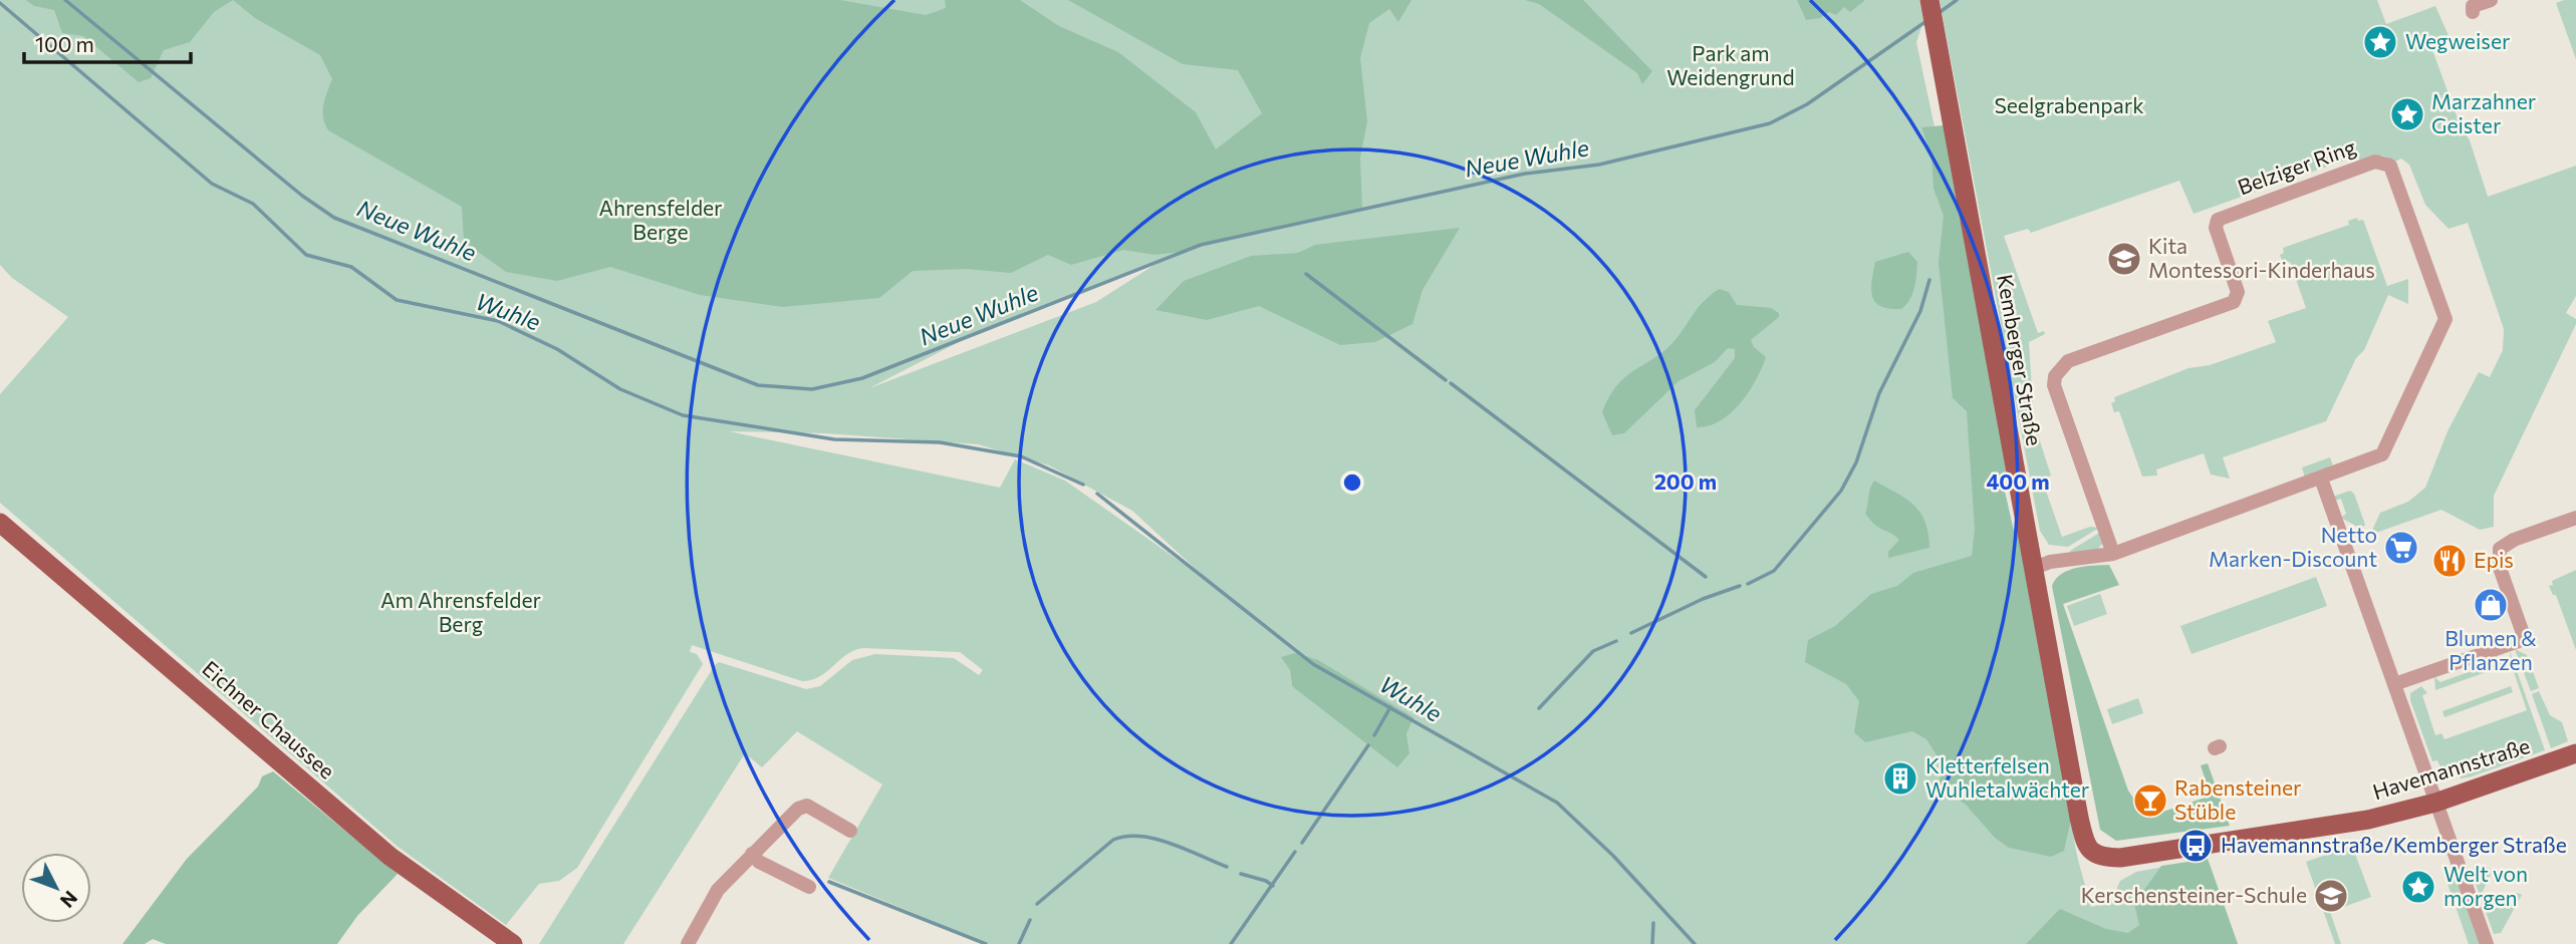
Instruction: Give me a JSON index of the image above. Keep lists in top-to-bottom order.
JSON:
{
  "streets": {
    "main road": ["Kemberger Straße", "Eichner Chaussee", "Havemannstraße"],
    "street": ["Belziger Ring"]
  },
  "crossings": [
    ["Belziger Ring", "Kemberger Straße"],
    ["Kemberger Straße", "Havemannstraße"]
  ],
  "water": ["Neue Wuhle", "Wuhle"],
  "parks": [
    "Park am Weidengrund",
    "Seelgrabenpark",
    "Ahrensfelder Berge",
    "Am Ahrensfelder Berg"
  ],
  "places": {
    "place": ["Wegweiser", "Marzahner Geister", "Welt von morgen"],
    "school or university": ["Kita Montessori-Kinderhaus", "Kerschensteiner-Schule"],
    "supermarket": ["Netto Marken-Discount"],
    "restaurant": ["Epis"],
    "shop": ["Blumen & Pflanzen"],
    "building": ["Kletterfelsen Wuhletalwächter"],
    "bar": ["Rabensteiner Stüble"],
    "bus stop": ["Havemannstraße/Kemberger Straße"]
  },
  "scale_bar": "100 m",
  "north": "bottom right",
  "rings": ["200 m", "400 m"]
}
